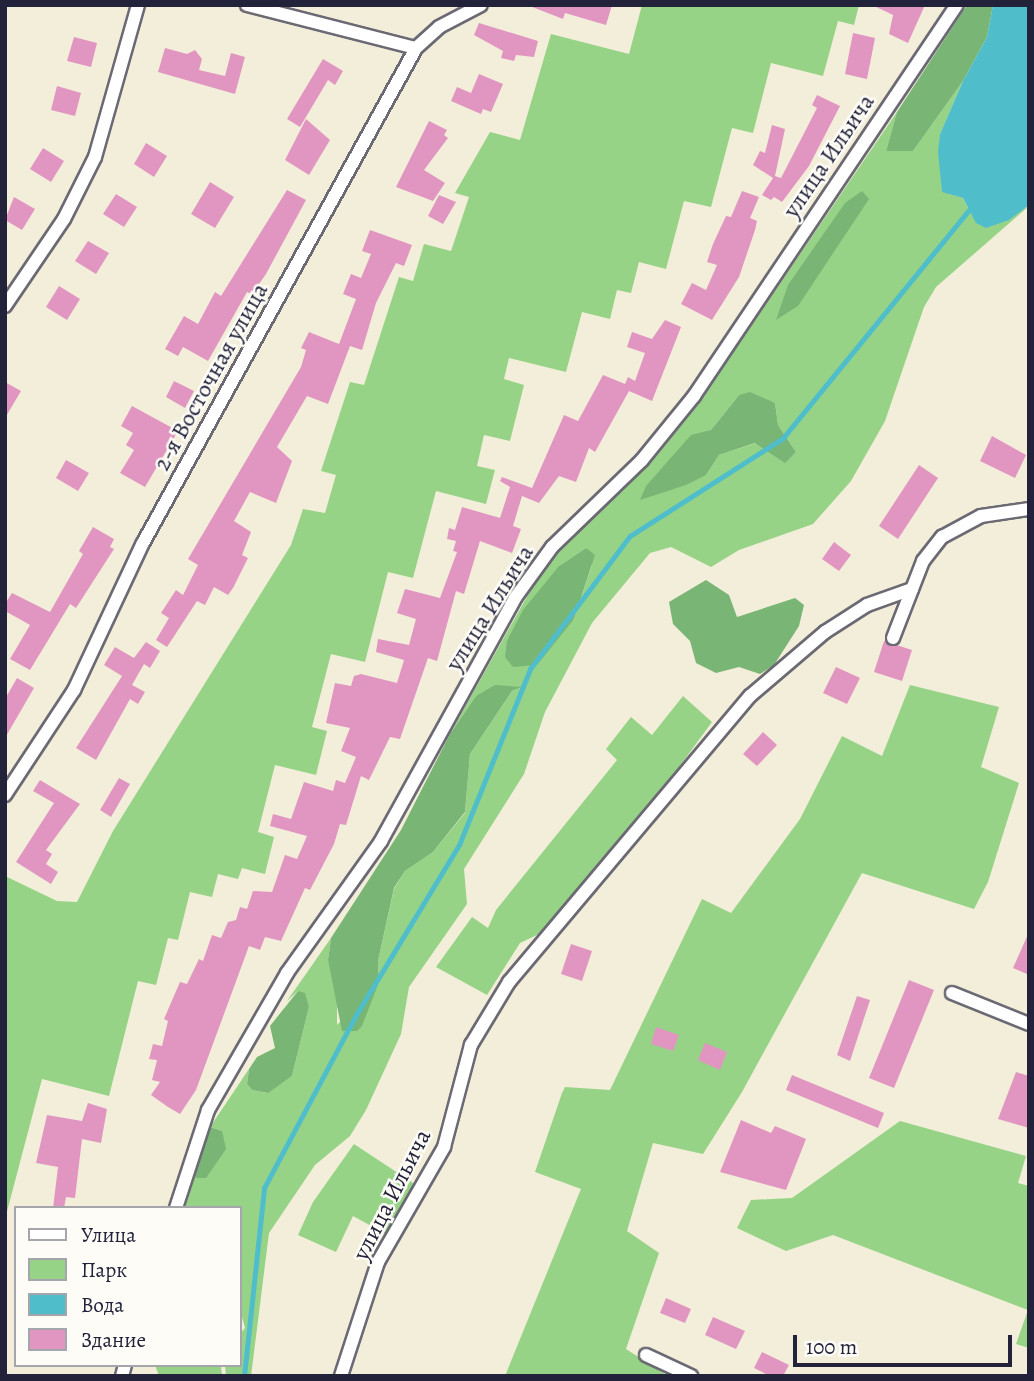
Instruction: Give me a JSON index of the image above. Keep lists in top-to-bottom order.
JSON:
{
  "streets": {
    "street": ["улица Ильича", "2-я Восточная улица"]
  },
  "legend": [
    "Улица",
    "Парк",
    "Вода",
    "Здание"
  ],
  "scale_bar": "100 m"
}
